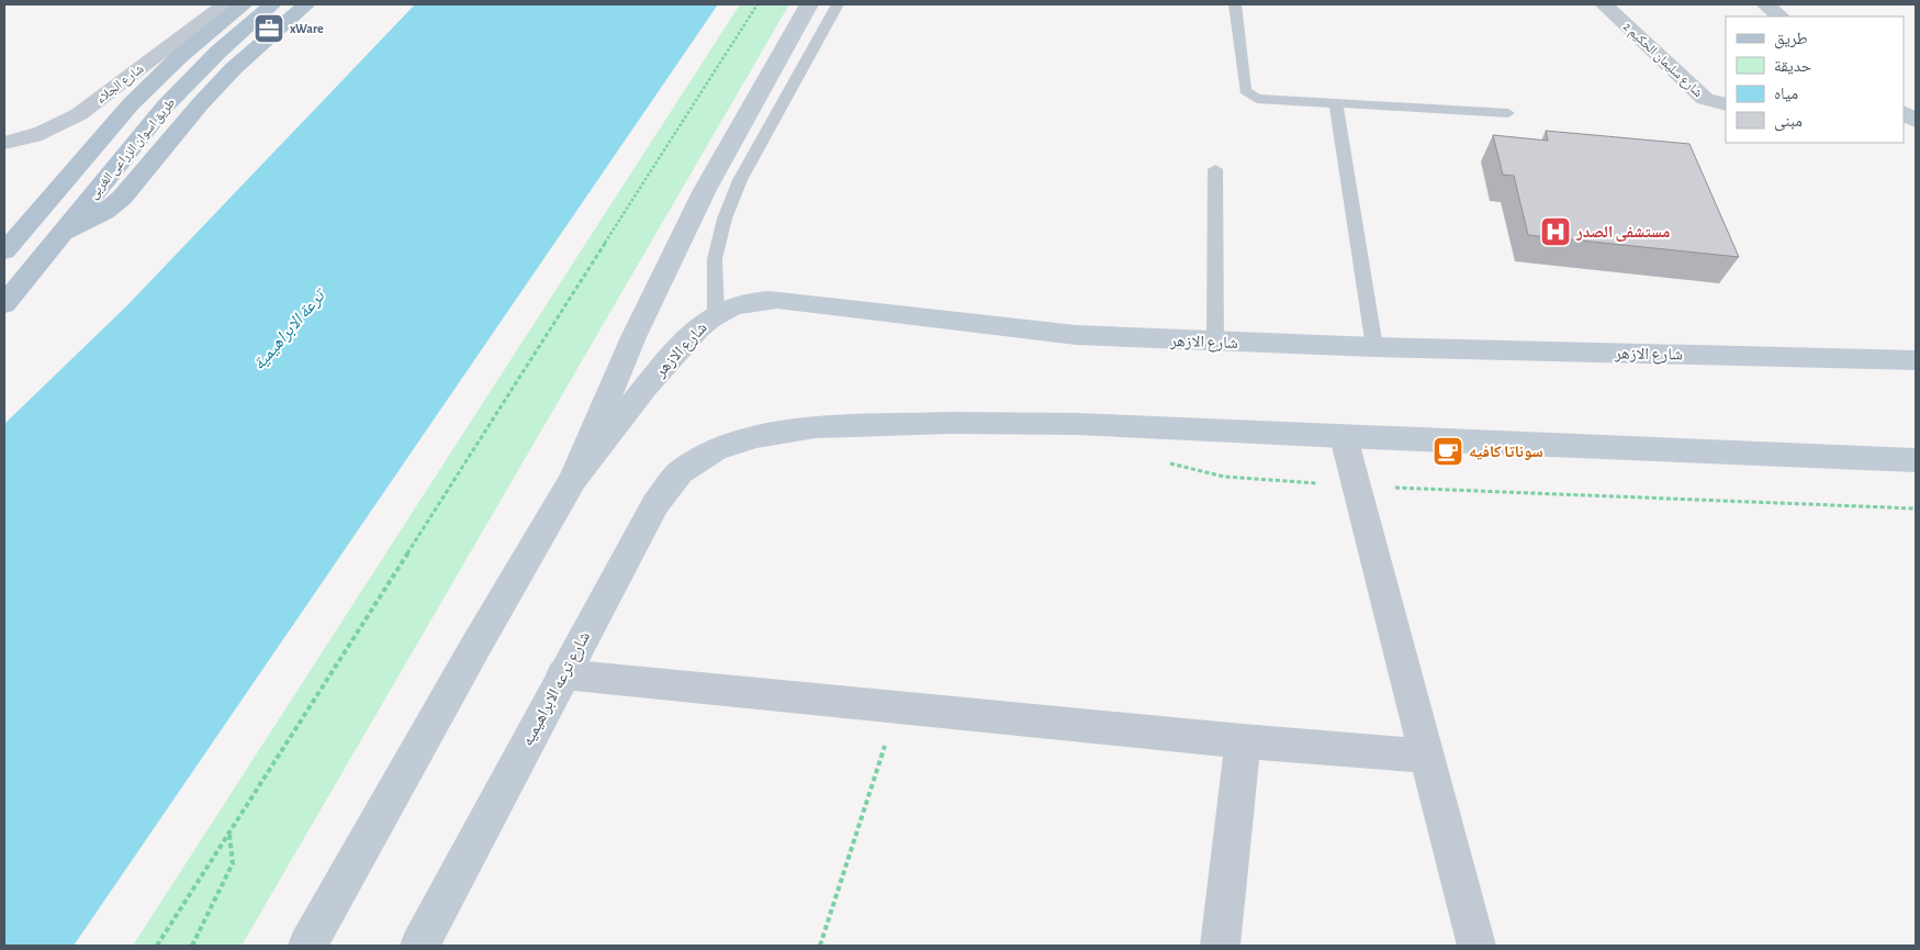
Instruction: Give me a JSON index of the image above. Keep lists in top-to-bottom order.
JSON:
{
  "streets": {
    "main road": ["طريق اسوان الزراعى الغربى", "شارع الازهر", "شارع ترعه الابراهيميه"],
    "street": ["شارع سليمان الحكيم 2", "شارع الجلاء"]
  },
  "water": ["ترعة الابراهيمية"],
  "places": {
    "office": ["xWare"],
    "hospital": ["مستشفى الصدر"],
    "cafe": ["سوناتا كافيه"]
  },
  "legend": [
    "طريق",
    "حديقة",
    "مياه",
    "مبنى"
  ]
}
